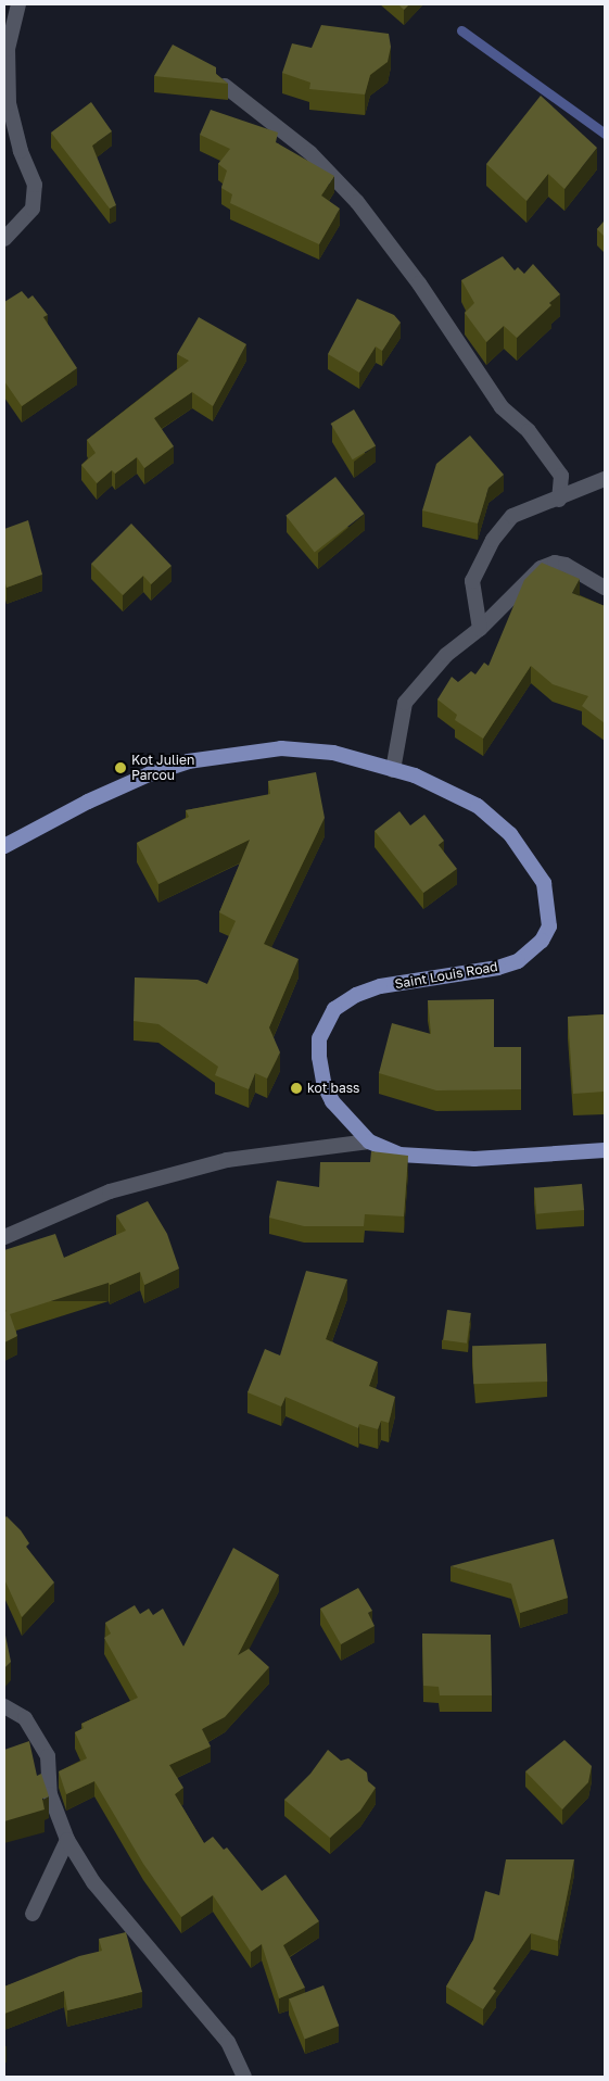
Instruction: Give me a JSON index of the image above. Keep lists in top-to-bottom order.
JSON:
{
  "streets": {
    "main road": ["Saint Louis Road"]
  },
  "places": ["Kot Julien Parcou", "kot bass"]
}
